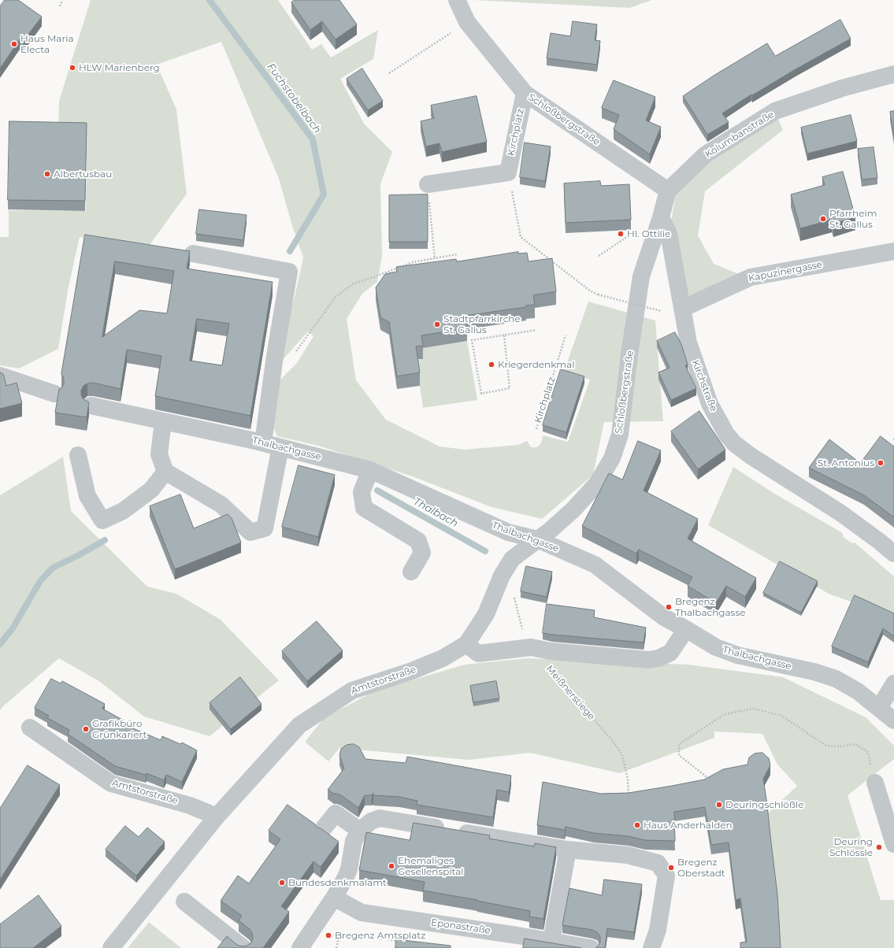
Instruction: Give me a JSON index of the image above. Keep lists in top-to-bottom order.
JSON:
{
  "streets": {
    "street": [
      "Schloßbergstraße",
      "Kirchplatz",
      "Kolumbanstraße",
      "Kapuzinergasse",
      "Kirchstraße",
      "Thalbachgasse",
      "Amtstorstraße",
      "Eponastraße"
    ],
    "path": ["Meißnerstiege"]
  },
  "crossings": [
    ["Schloßbergstraße", "Kirchplatz"],
    ["Schloßbergstraße", "Kolumbanstraße"],
    ["Schloßbergstraße", "Kirchstraße"],
    ["Schloßbergstraße", "Thalbachgasse"],
    ["Schloßbergstraße", "Amtstorstraße"],
    ["Kapuzinergasse", "Kirchstraße"],
    ["Thalbachgasse", "Amtstorstraße"]
  ],
  "water": ["Fuchstobelbach", "Thalbach"],
  "places": [
    "Haus Maria Electa",
    "HLW Marienberg",
    "Albertusbau",
    "Pfarrheim St. Gallus",
    "Hl. Ottilie",
    "Stadtpfarrkirche St. Gallus",
    "Kriegerdenkmal",
    "St. Antonius",
    "Bregenz Thalbachgasse",
    "Grafikbüro Grünkariert",
    "Deuringschlößle",
    "Haus Anderhalden",
    "Deuring Schlössle",
    "Ehemaliges Gesellenspital",
    "Bregenz Oberstadt",
    "Bundesdenkmalamt",
    "Bregenz Amtsplatz"
  ]
}
